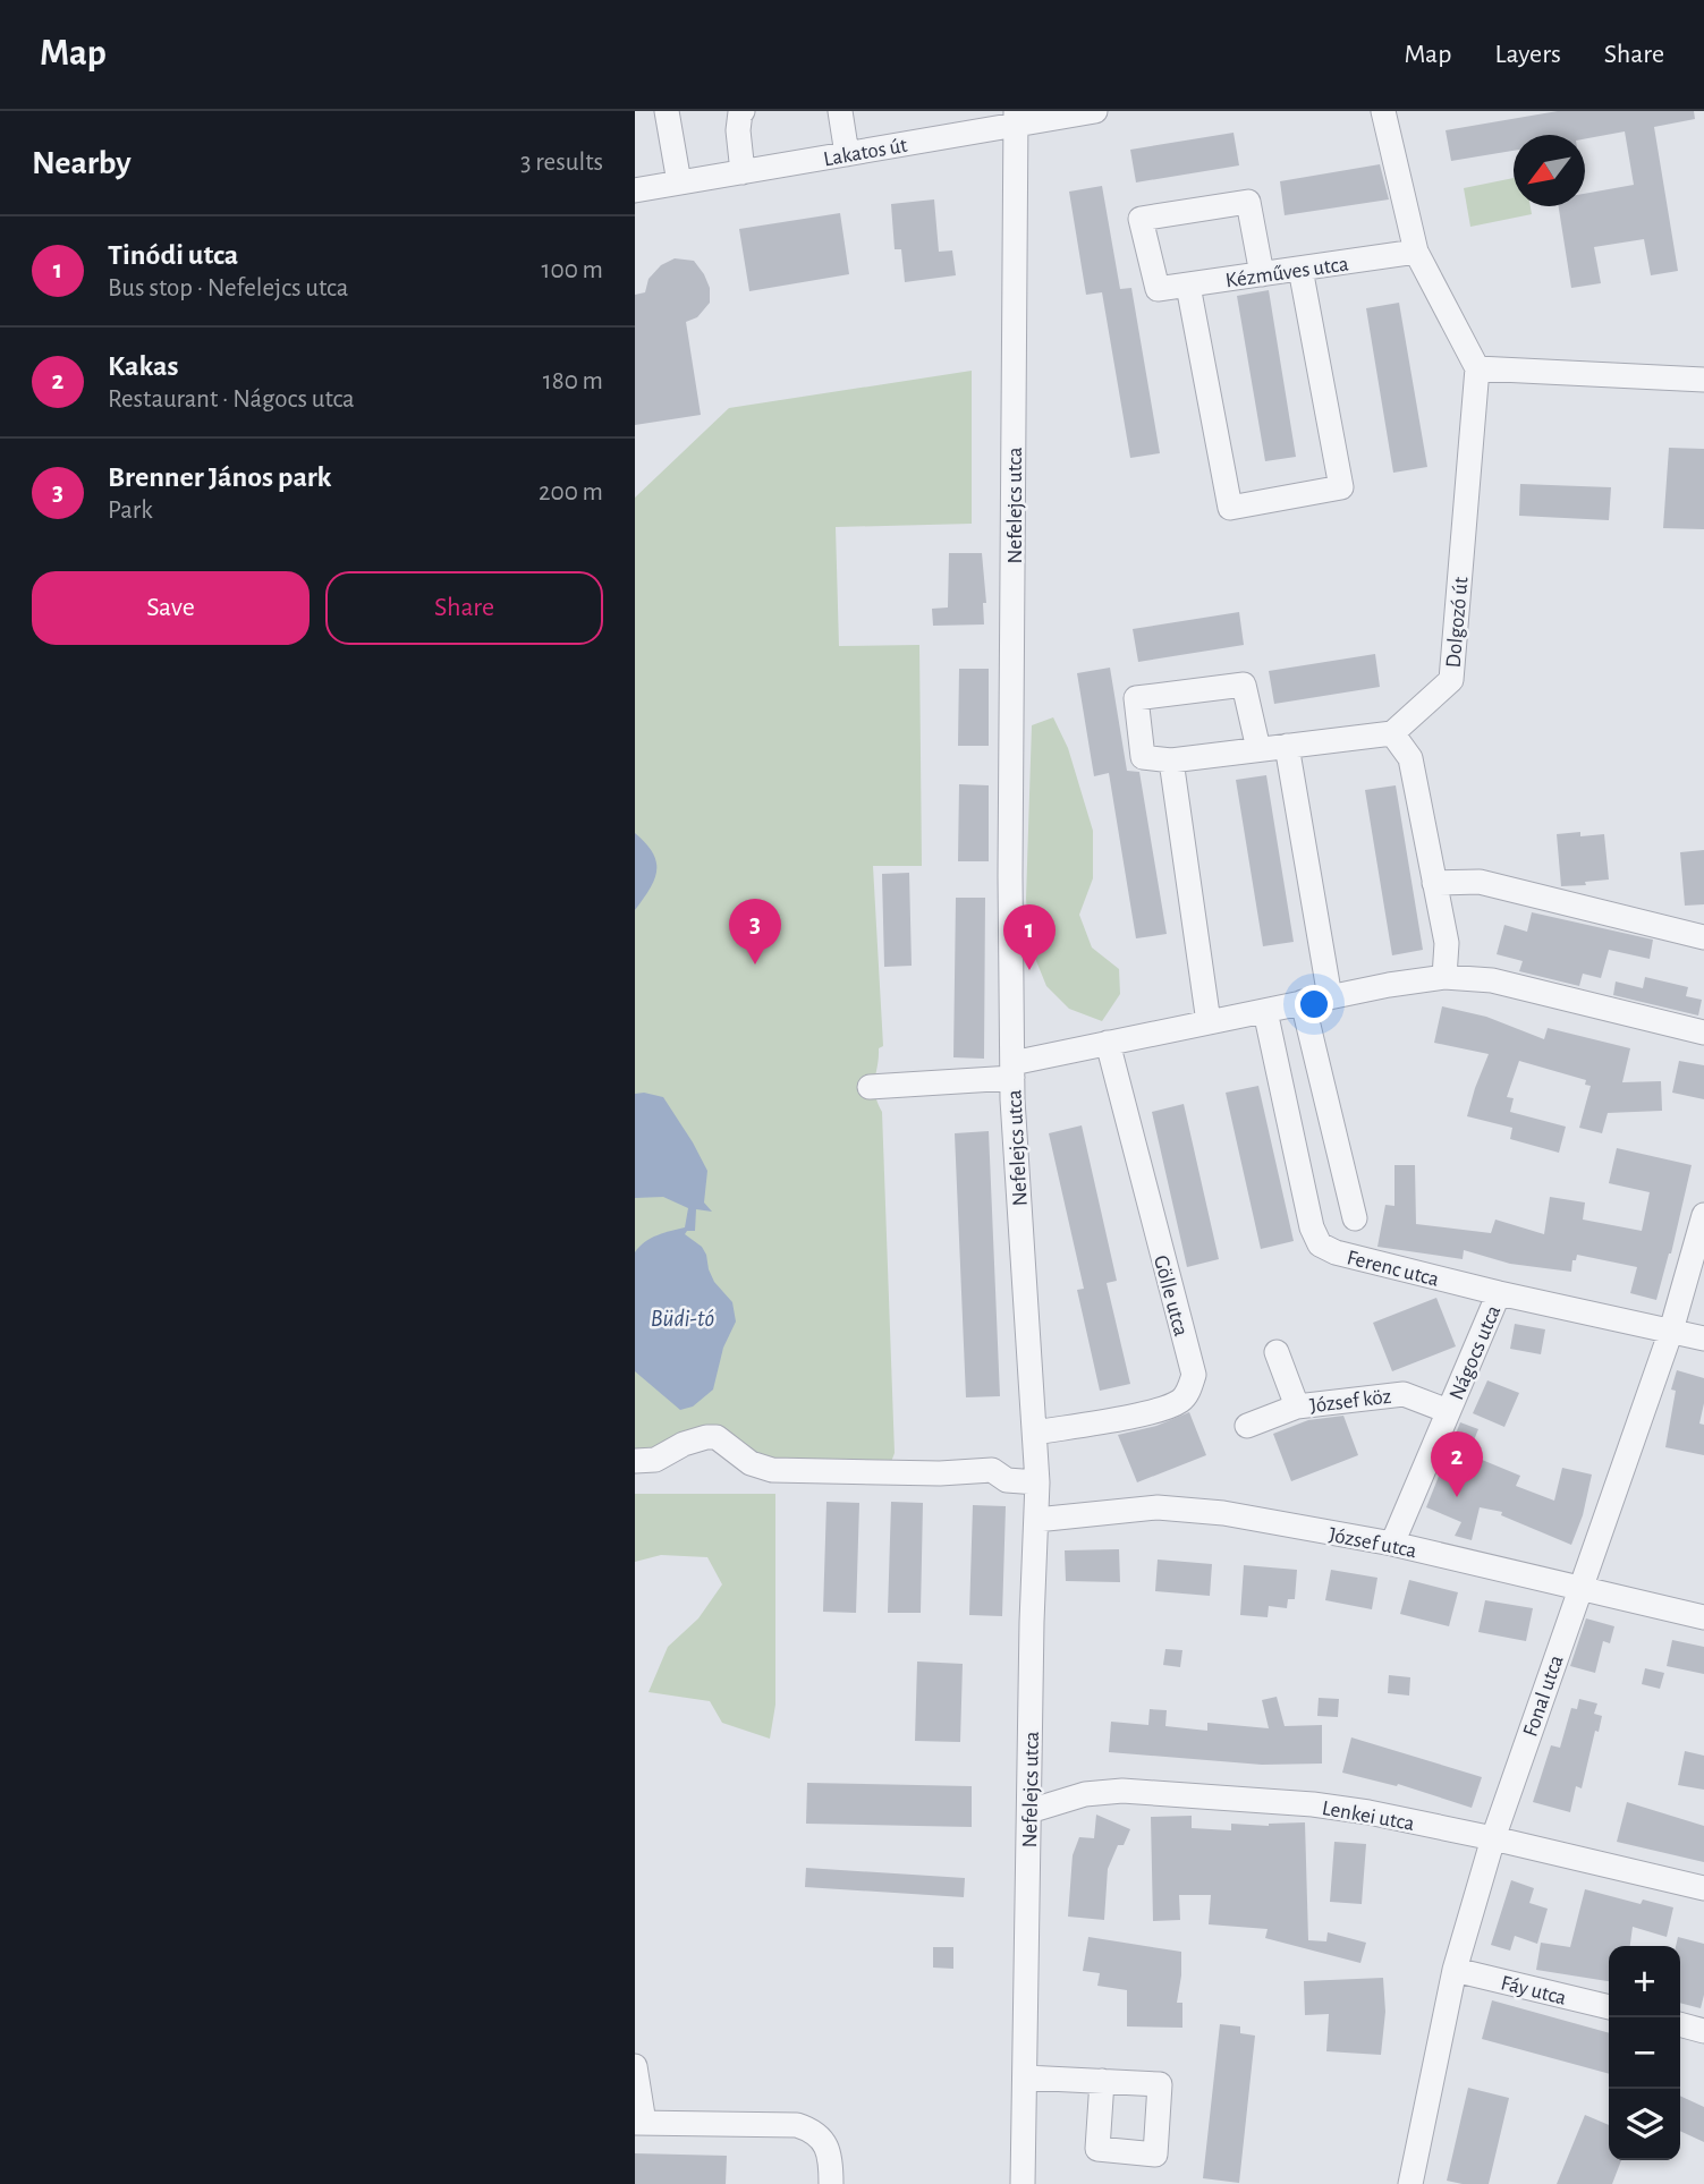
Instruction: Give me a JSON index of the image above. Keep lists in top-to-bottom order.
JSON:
{
  "streets": {
    "street": [
      "Lakatos út",
      "Kézműves utca",
      "Nefelejcs utca",
      "Dolgozó út",
      "Ferenc utca",
      "Gölle utca",
      "Nágocs utca",
      "József köz",
      "József utca",
      "Fonal utca",
      "Lenkei utca",
      "Fáy utca"
    ]
  },
  "crossings": [
    ["Lakatos út", "Nefelejcs utca"],
    ["Nefelejcs utca", "Gölle utca"],
    ["Nefelejcs utca", "József utca"],
    ["Nefelejcs utca", "Lenkei utca"],
    ["Ferenc utca", "Nágocs utca"],
    ["Ferenc utca", "Fonal utca"],
    ["Nágocs utca", "József köz"],
    ["Nágocs utca", "József utca"],
    ["József utca", "Fonal utca"],
    ["Fonal utca", "Lenkei utca"],
    ["Fonal utca", "Fáy utca"]
  ],
  "water": ["Büdi-tó"],
  "north": "bottom left",
  "page": {
    "header": "Map",
    "nav": ["Map", "Layers", "Share"],
    "heading": ["Nearby", "3 results"],
    "list": [
      {
        "mark": "1",
        "name": "Tinódi utca",
        "note": "Bus stop · Nefelejcs utca",
        "value": "100 m"
      },
      {
        "mark": "2",
        "name": "Kakas",
        "note": "Restaurant · Nágocs utca",
        "value": "180 m"
      },
      {
        "mark": "3",
        "name": "Brenner János park",
        "note": "Park",
        "value": "200 m"
      }
    ],
    "buttons": ["Save", "Share"],
    "pins": ["3", "1", "2"],
    "map_buttons": ["+", "−"]
  }
}
